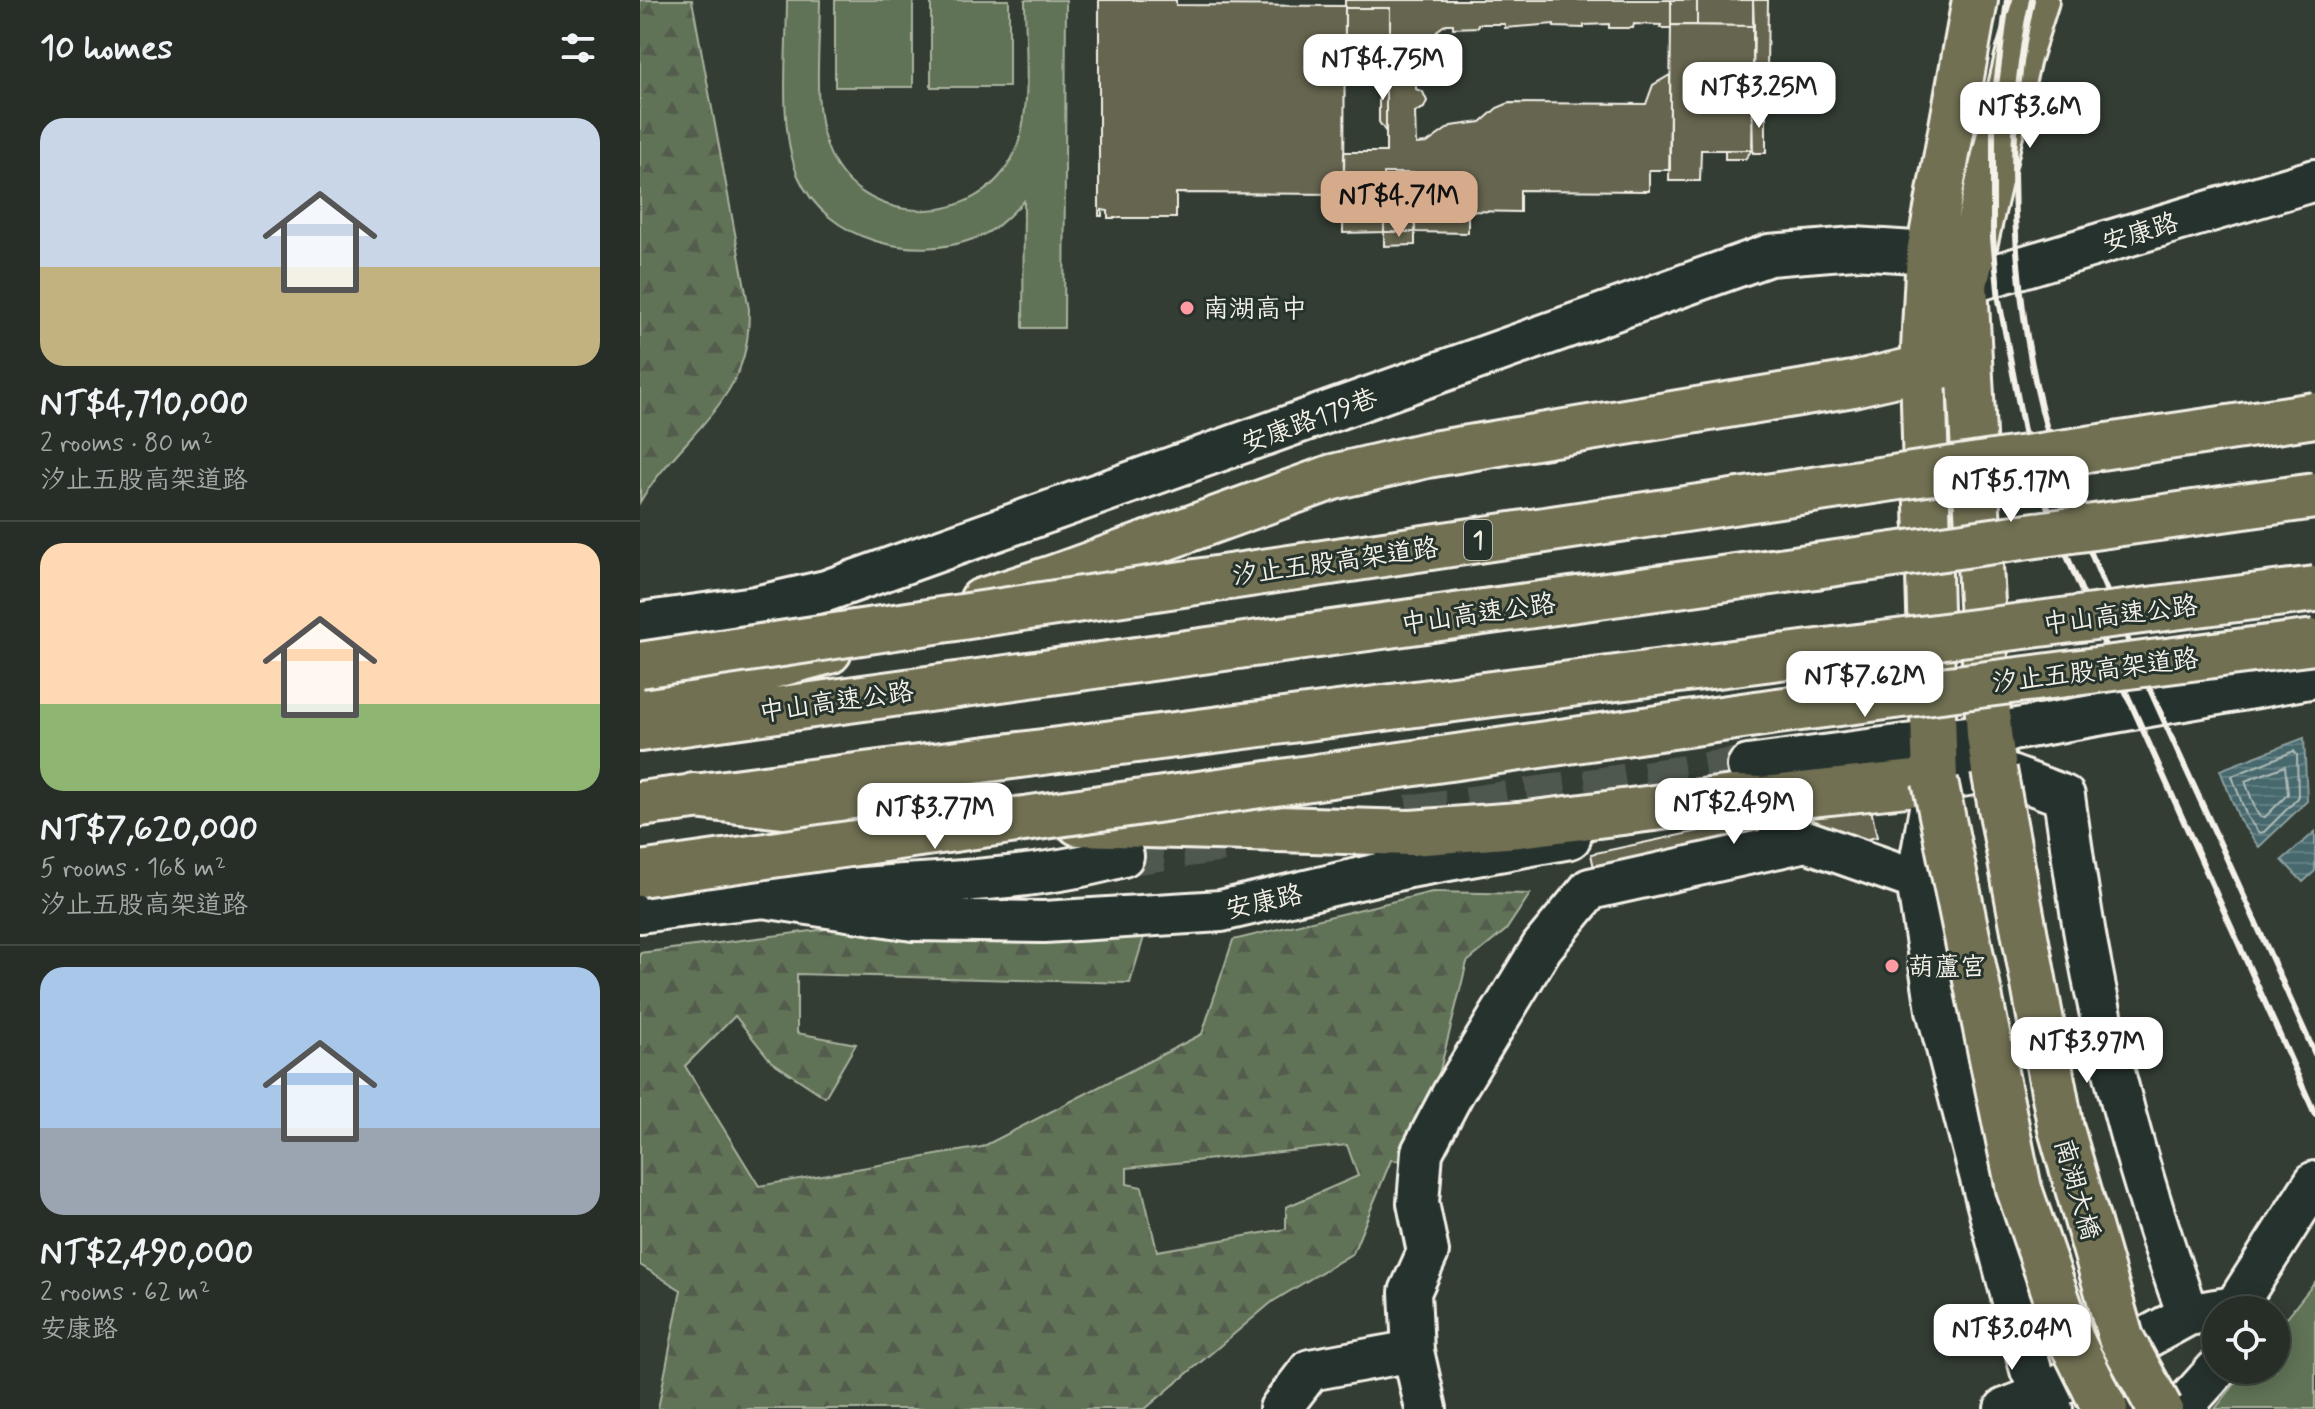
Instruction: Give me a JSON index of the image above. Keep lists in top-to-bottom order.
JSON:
{
  "streets": {
    "main road": [
      "1",
      "汐止五股高架道路",
      "中山高速公路",
      "南湖大橋"
    ],
    "street": ["安康路", "安康路179巷"]
  },
  "crossings": [
    ["安康路", "南湖大橋"],
    ["安康路179巷", "南湖大橋"]
  ],
  "places": ["南湖高中", "葫蘆宮"],
  "page": {
    "heading": "10 homes",
    "price": [
      "NT$4.75M",
      "NT$3.25M",
      "NT$3.6M",
      "NT$4.71M",
      "NT$5.17M",
      "NT$7.62M",
      "NT$2.49M",
      "NT$3.77M",
      "NT$3.97M",
      "NT$3.04M"
    ],
    "list": [
      {
        "name": "NT$4,710,000",
        "note": "2 rooms · 80 m² · 汐止五股高架道路"
      },
      {
        "name": "NT$7,620,000",
        "note": "5 rooms · 168 m² · 汐止五股高架道路"
      },
      {
        "name": "NT$2,490,000",
        "note": "2 rooms · 62 m² · 安康路"
      }
    ]
  }
}
